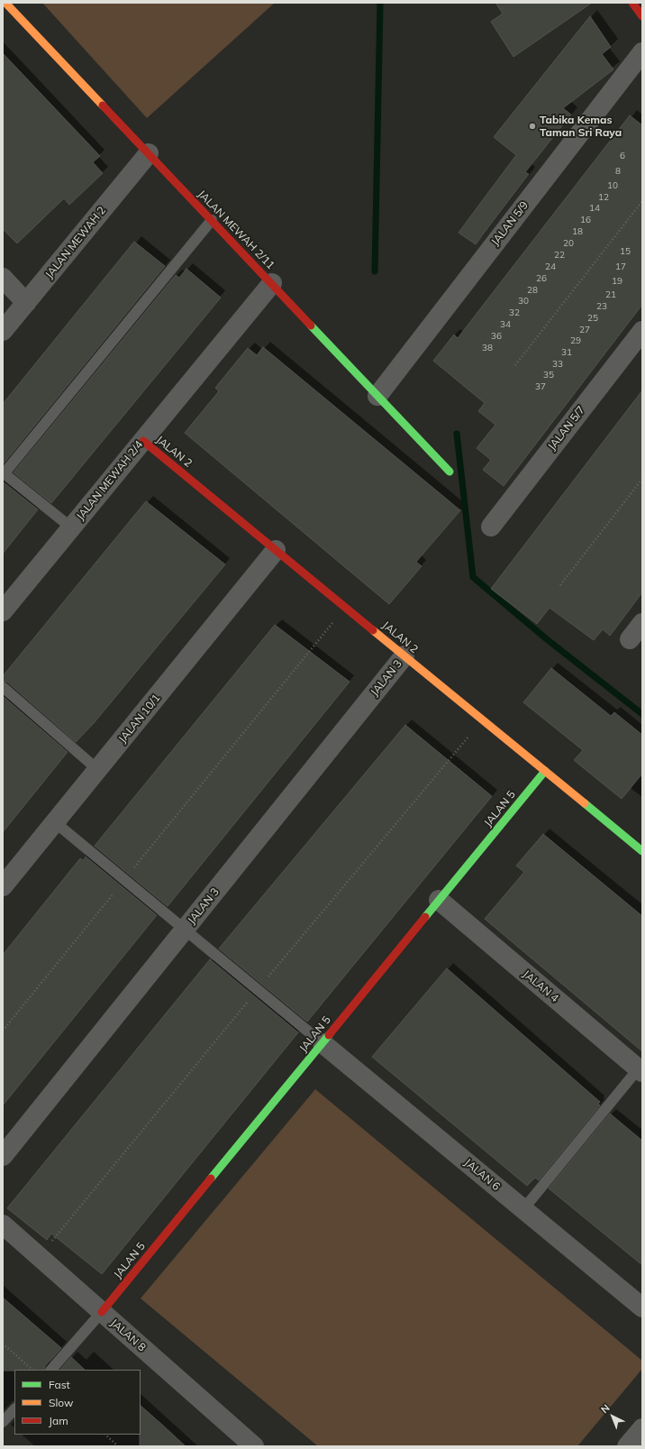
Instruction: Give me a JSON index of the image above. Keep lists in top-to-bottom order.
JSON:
{
  "streets": {
    "street": [
      "JALAN 5/9",
      "JALAN MEWAH 2/11",
      "JALAN MEWAH 2",
      "JALAN 5/7",
      "JALAN 2",
      "JALAN MEWAH 2/4",
      "JALAN 3",
      "JALAN 10/1",
      "JALAN 5",
      "JALAN 4",
      "JALAN 6",
      "JALAN 8"
    ]
  },
  "crossings": [
    ["JALAN 5/9", "JALAN MEWAH 2/11"],
    ["JALAN MEWAH 2/11", "JALAN MEWAH 2"],
    ["JALAN MEWAH 2/11", "JALAN MEWAH 2/4"],
    ["JALAN 2", "JALAN MEWAH 2/4"],
    ["JALAN 2", "JALAN 3"],
    ["JALAN 2", "JALAN 10/1"],
    ["JALAN 2", "JALAN 5"],
    ["JALAN 5", "JALAN 4"],
    ["JALAN 5", "JALAN 6"],
    ["JALAN 5", "JALAN 8"]
  ],
  "places": ["Tabika Kemas Taman Sri Raya"],
  "house_numbers": [
    "6",
    "8",
    "10",
    "12",
    "14",
    "16",
    "18",
    "20",
    "15",
    "22",
    "24",
    "17",
    "26",
    "19",
    "28",
    "21",
    "30",
    "23",
    "32",
    "25",
    "34",
    "27",
    "36",
    "29",
    "38",
    "31",
    "33",
    "35",
    "37"
  ],
  "legend": ["Fast", "Slow", "Jam"],
  "north": "top left"
}
